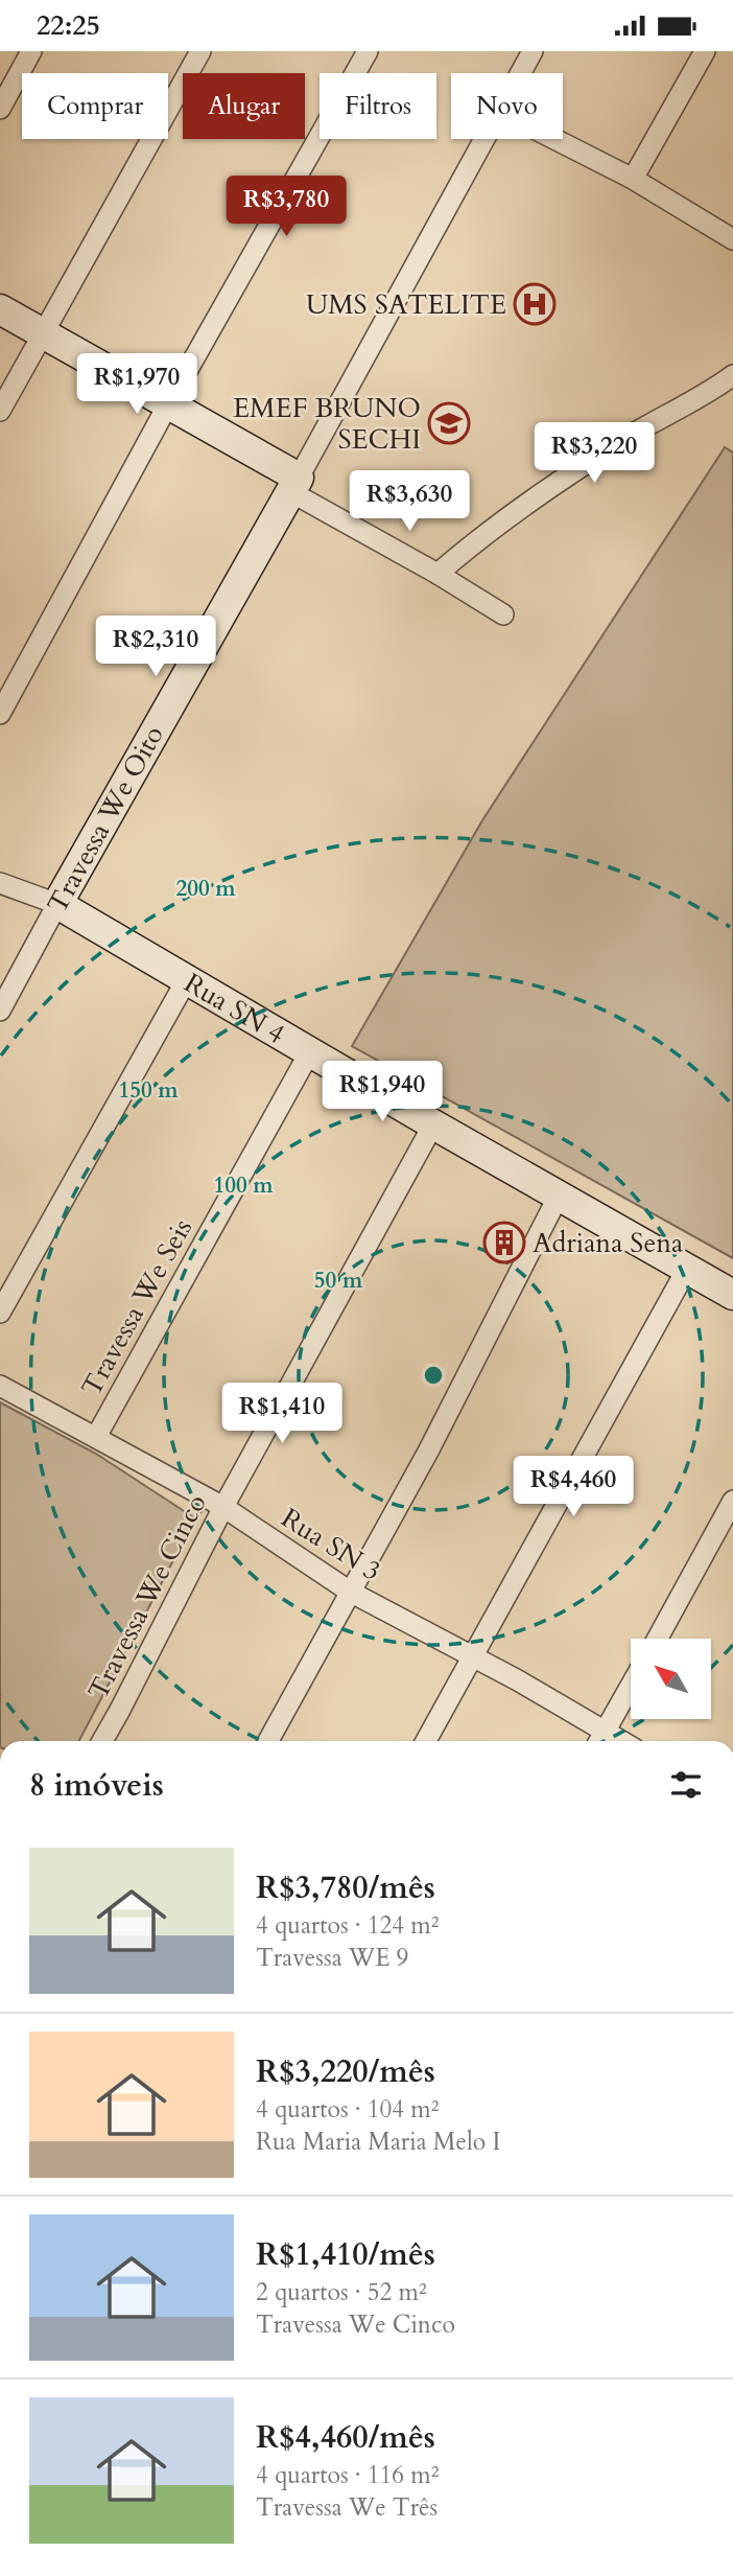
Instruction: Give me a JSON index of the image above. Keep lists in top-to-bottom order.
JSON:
{
  "streets": {
    "main road": ["Travessa We Oito", "Rua SN 4"],
    "street": ["Travessa We Seis", "Rua SN 3", "Travessa We Cinco"]
  },
  "crossings": [
    ["Travessa We Oito", "Rua SN 4"],
    ["Rua SN 4", "Travessa We Seis"],
    ["Rua SN 4", "Travessa We Cinco"],
    ["Travessa We Seis", "Rua SN 3"],
    ["Rua SN 3", "Travessa We Cinco"]
  ],
  "places": {
    "hospital": ["UMS SATELITE"],
    "school or university": ["EMEF BRUNO SECHI"],
    "building": ["Adriana Sena"]
  },
  "north": "top left",
  "page": {
    "status": "22:25",
    "chip": [
      "Comprar",
      "Alugar",
      "Filtros",
      "Novo"
    ],
    "price": [
      "R$3,780",
      "R$1,970",
      "R$3,220",
      "R$3,630",
      "R$2,310",
      "R$1,940",
      "R$1,410",
      "R$4,460"
    ],
    "heading": "8 imóveis",
    "list": [
      {
        "name": "R$3,780/mês",
        "note": "4 quartos · 124 m² · Travessa WE 9"
      },
      {
        "name": "R$3,220/mês",
        "note": "4 quartos · 104 m² · Rua Maria Maria Melo I"
      },
      {
        "name": "R$1,410/mês",
        "note": "2 quartos · 52 m² · Travessa We Cinco"
      },
      {
        "name": "R$4,460/mês",
        "note": "4 quartos · 116 m² · Travessa We Três"
      }
    ]
  },
  "rings": [
    "200 m",
    "150 m",
    "100 m",
    "50 m"
  ]
}
